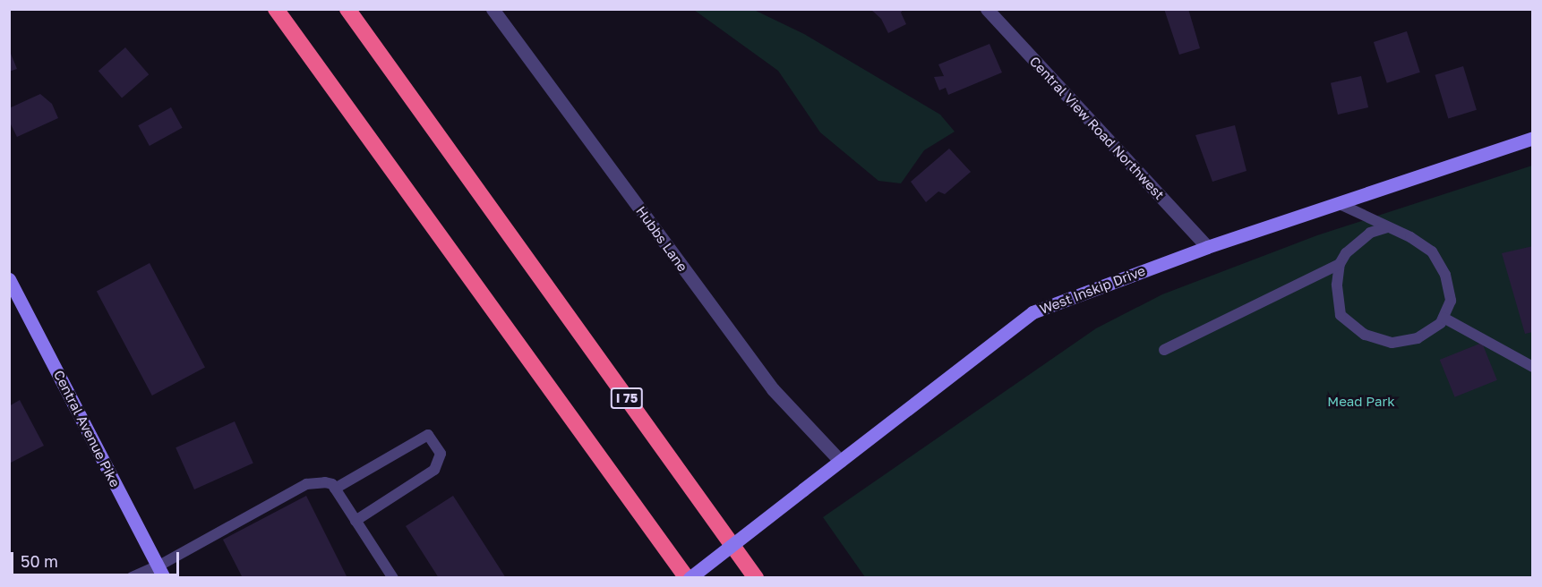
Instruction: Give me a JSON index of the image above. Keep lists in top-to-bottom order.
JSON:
{
  "streets": {
    "highway": ["I 75"],
    "street": [
      "Central View Road Northwest",
      "Hubbs Lane",
      "West Inskip Drive",
      "Central Avenue Pike"
    ]
  },
  "crossings": [
    ["Central View Road Northwest", "West Inskip Drive"],
    ["Hubbs Lane", "West Inskip Drive"]
  ],
  "parks": ["Mead Park"],
  "scale_bar": "50 m"
}
